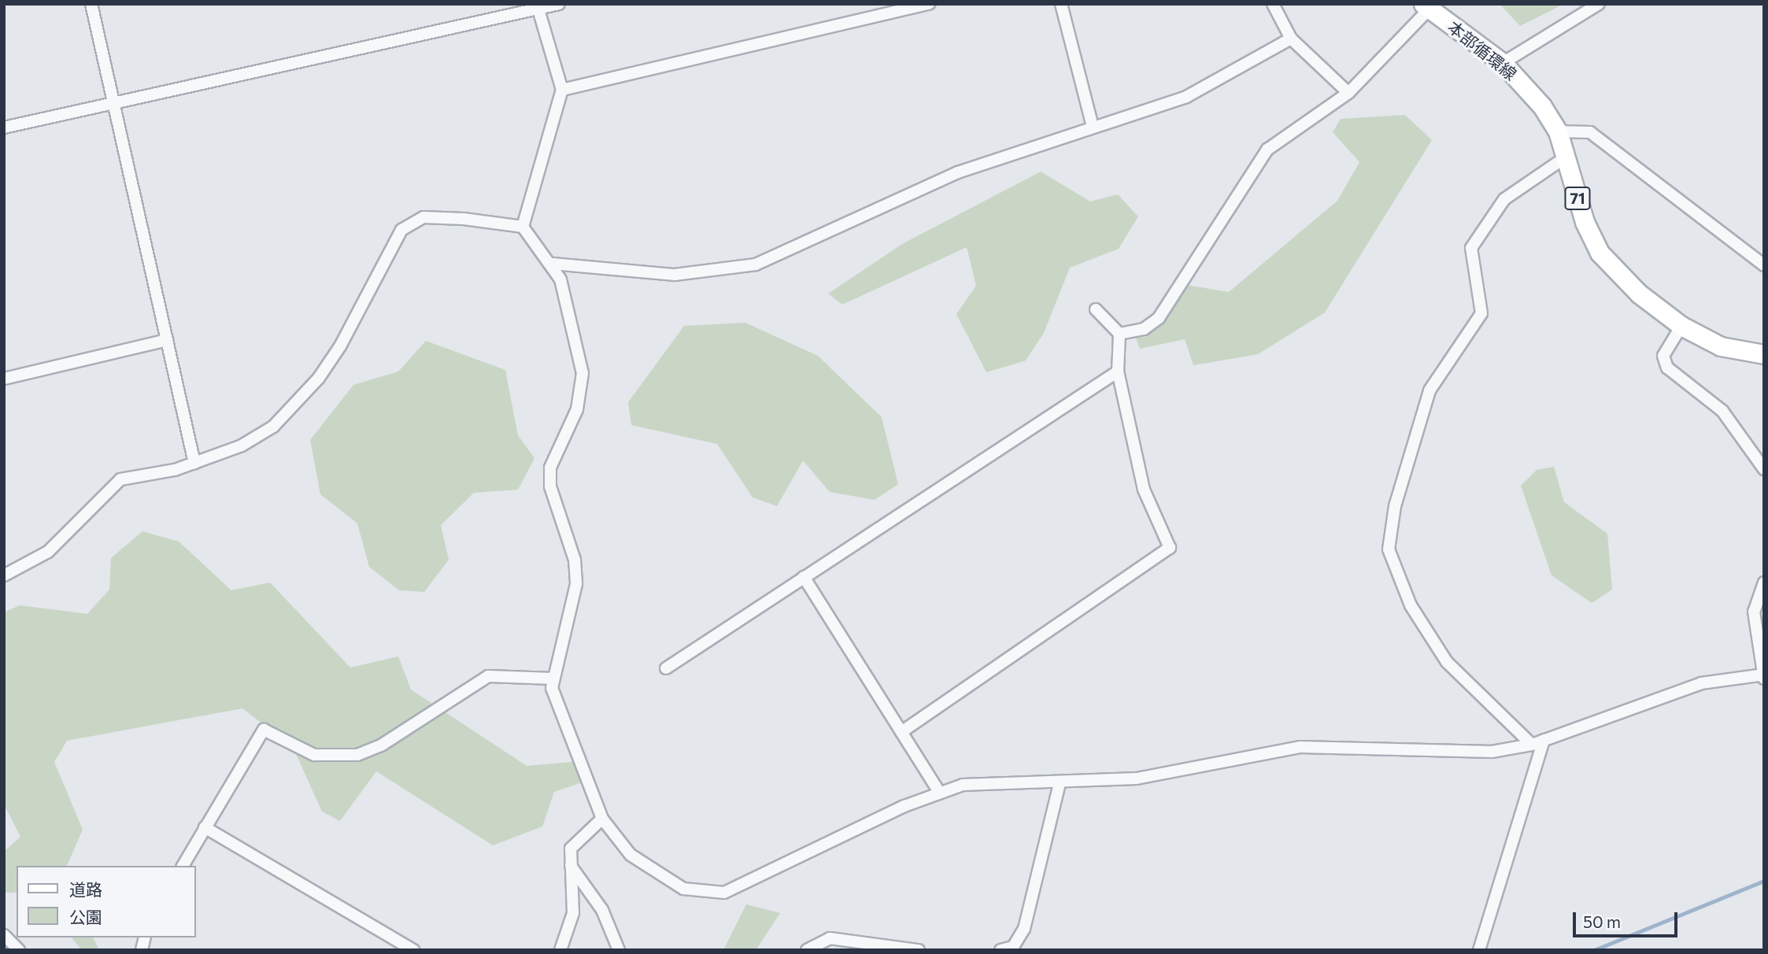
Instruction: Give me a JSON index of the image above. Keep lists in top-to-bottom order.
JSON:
{
  "streets": {
    "main road": ["本部循環線", "71"]
  },
  "legend": ["道路", "公園"],
  "scale_bar": "50 m"
}
